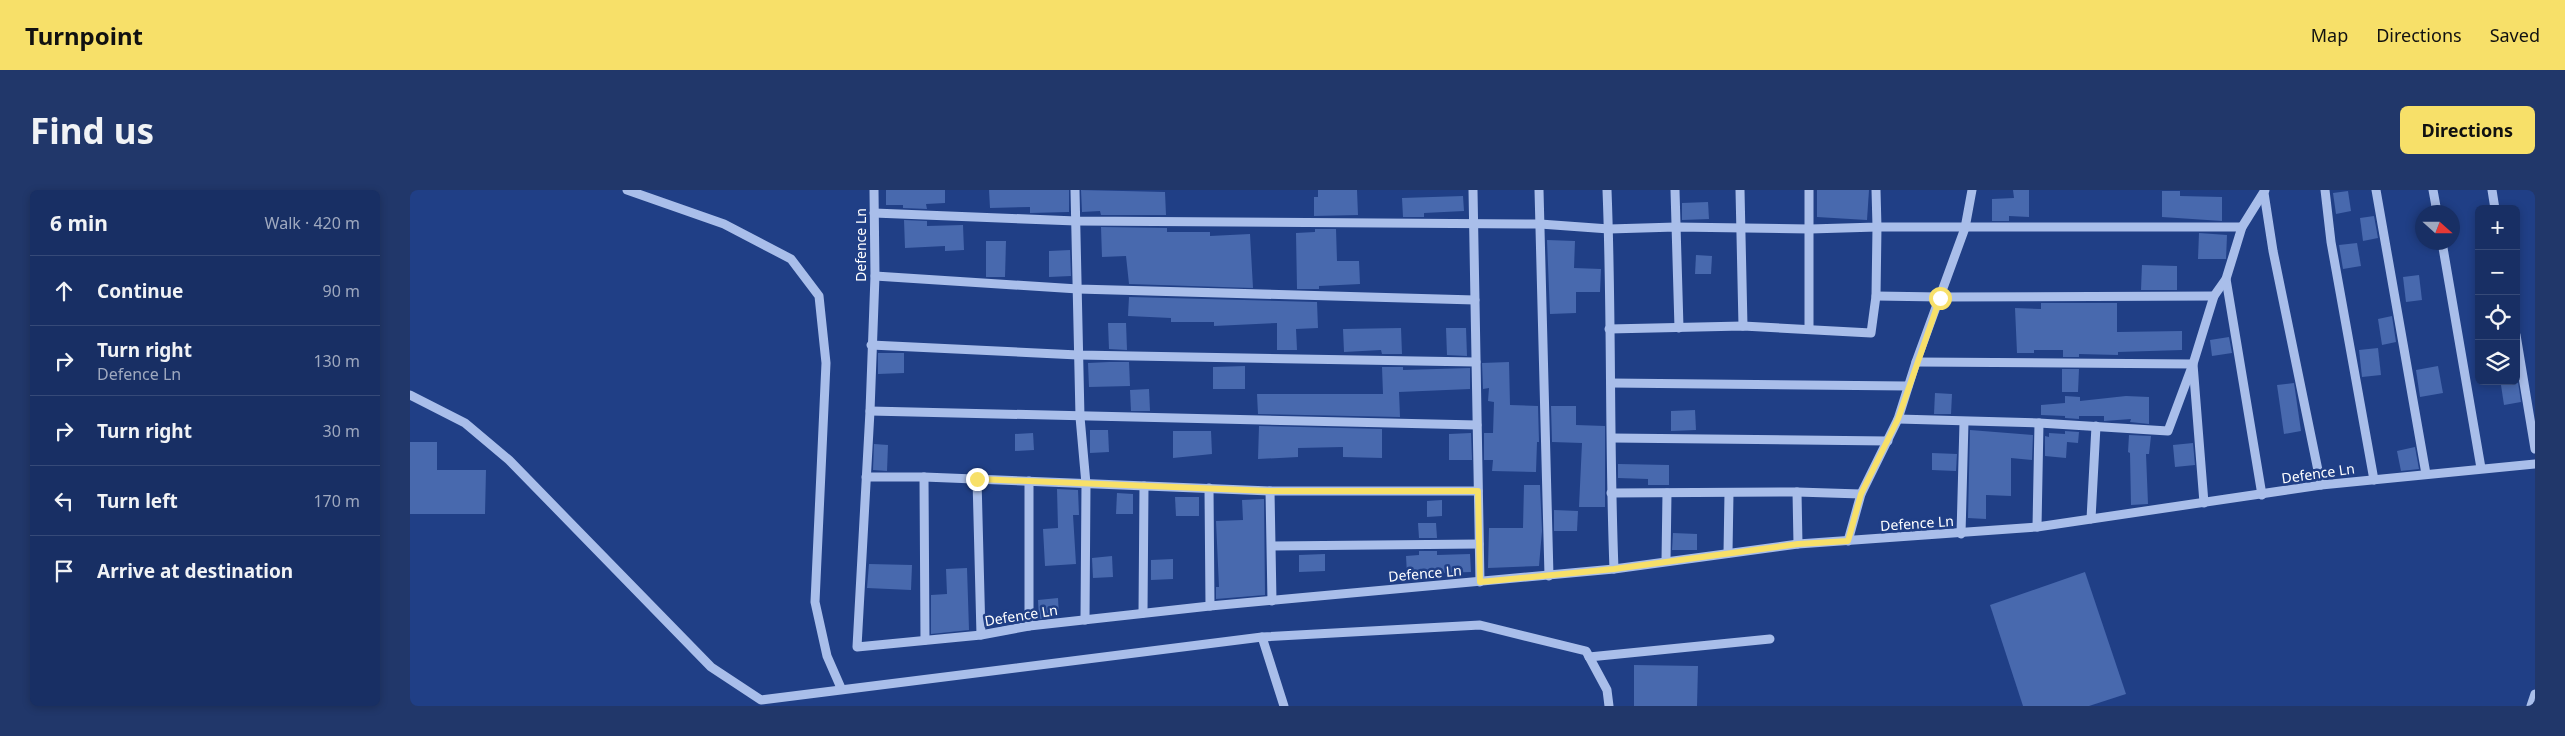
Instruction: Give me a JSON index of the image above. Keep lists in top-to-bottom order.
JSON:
{
  "streets": {
    "street": ["Defence Ln"]
  },
  "north": "right",
  "page": {
    "header": "Turnpoint",
    "nav": ["Map", "Directions", "Saved"],
    "buttons": "Directions",
    "title": "Find us",
    "heading": ["6 min", "Walk · 420 m"],
    "map_buttons": ["+", "−"],
    "list": [
      ["Continue", "90 m"],
      ["Turn right", "Defence Ln", "130 m"],
      ["Turn right", "30 m"],
      ["Turn left", "170 m"],
      "Arrive at destination"
    ]
  }
}
